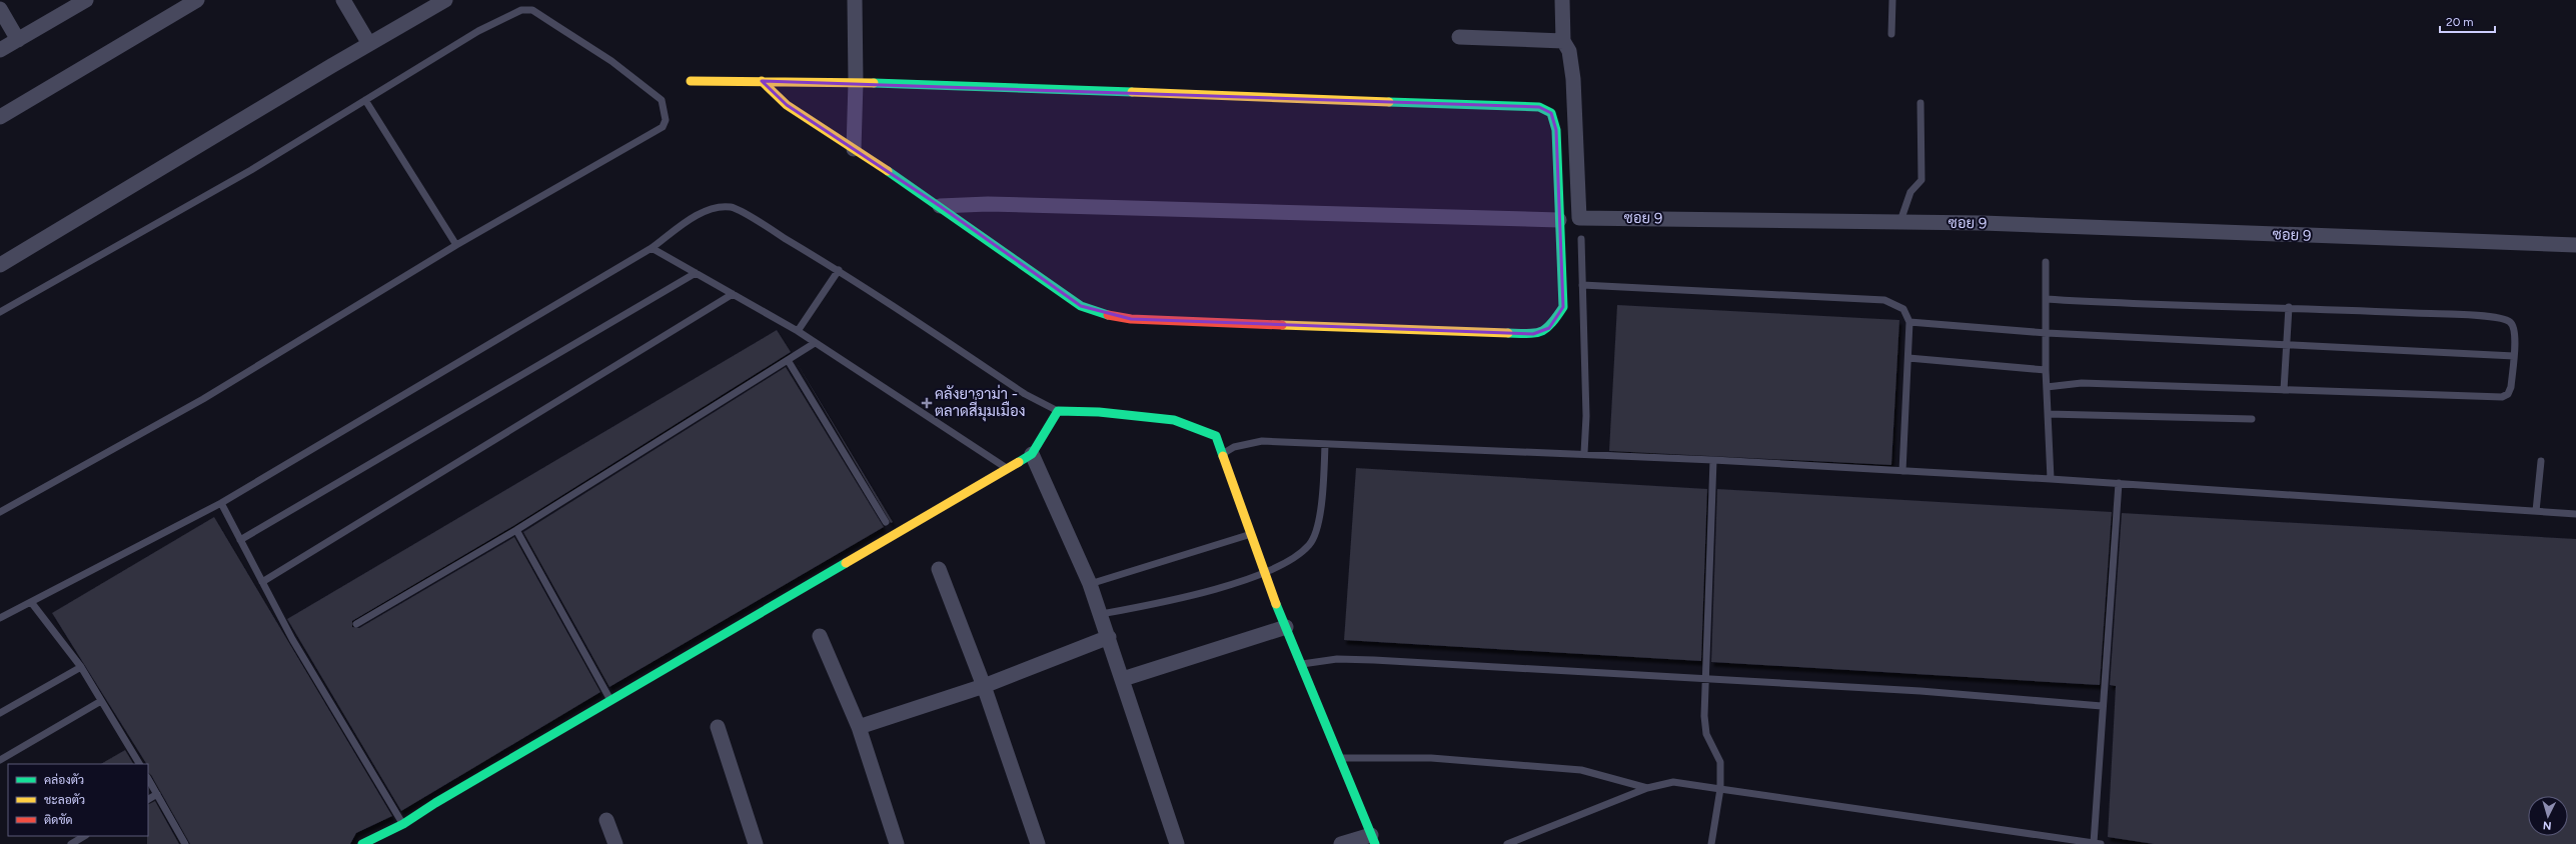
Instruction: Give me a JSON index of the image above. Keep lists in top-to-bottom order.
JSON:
{
  "streets": {
    "street": ["ซอย 9"]
  },
  "places": {
    "health": ["คลังยาอาม่า - ตลาดสี่มุมเมือง"]
  },
  "legend": ["คล่องตัว", "ชะลอตัว", "ติดขัด"],
  "scale_bar": "20 m",
  "north": "bottom"
}
